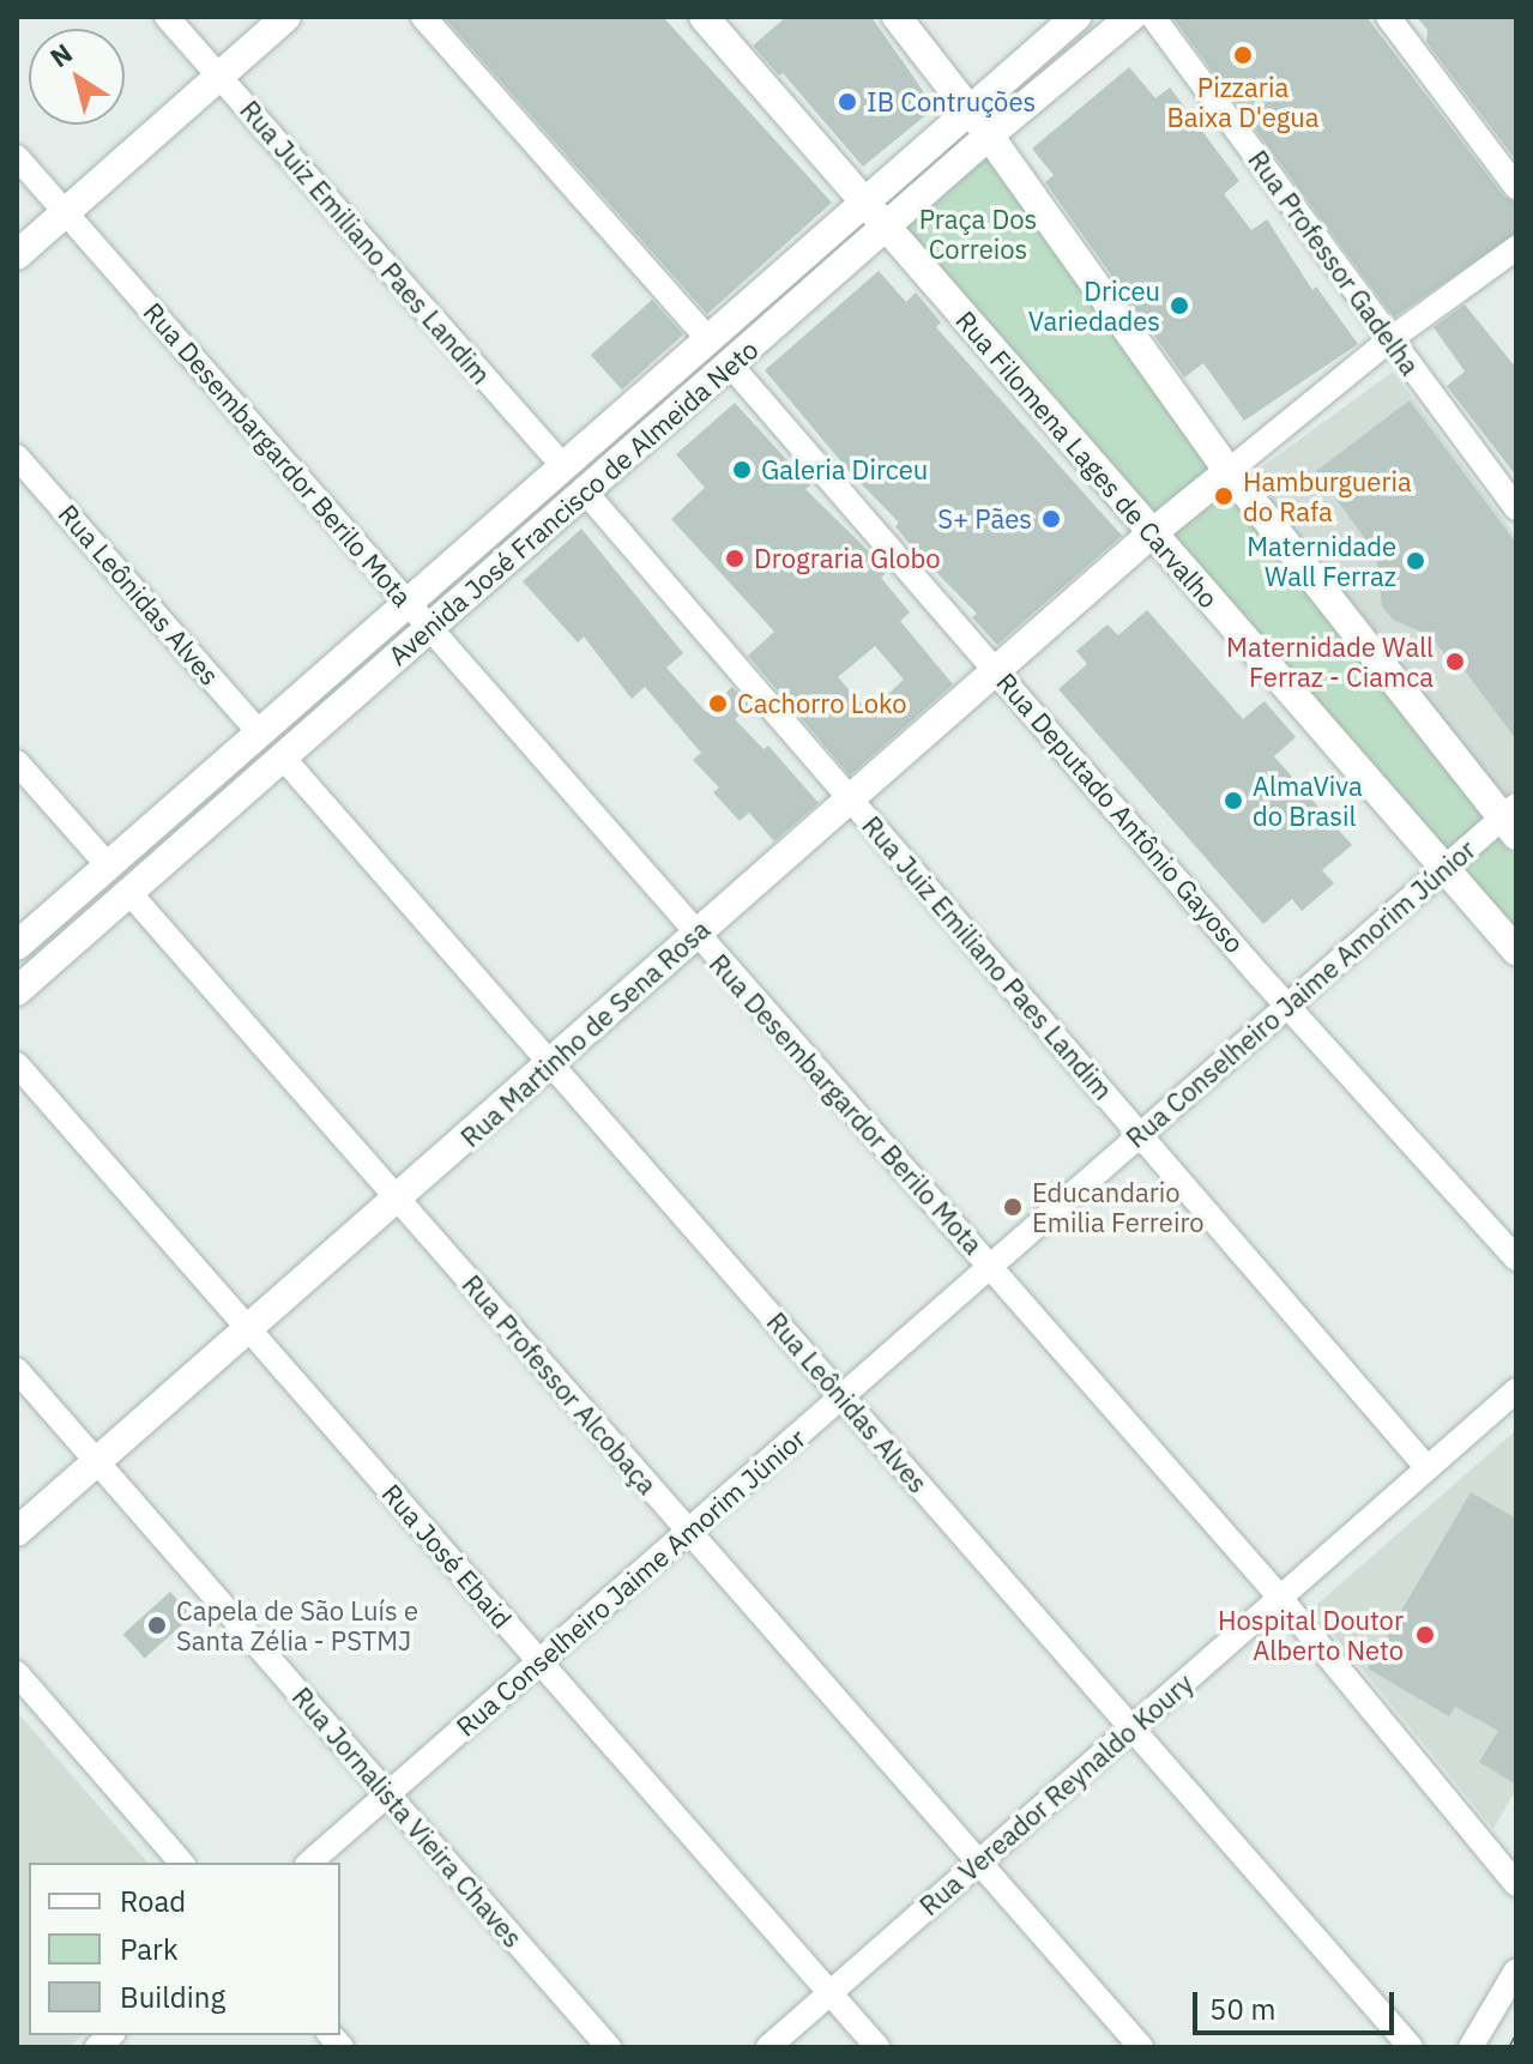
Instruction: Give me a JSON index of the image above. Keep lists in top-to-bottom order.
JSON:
{
  "streets": {
    "street": [
      "Rua Juiz Emiliano Paes Landim",
      "Rua Professor Gadelha",
      "Rua Desembargardor Berilo Mota",
      "Rua Filomena Lages de Carvalho",
      "Avenida José Francisco de Almeida Neto",
      "Rua Leônidas Alves",
      "Rua Deputado Antônio Gayoso",
      "Rua Conselheiro Jaime Amorim Júnior",
      "Rua Martinho de Sena Rosa",
      "Rua Professor Alcobaça",
      "Rua José Ebaid",
      "Rua Vereador Reynaldo Koury",
      "Rua Jornalista Vieira Chaves"
    ]
  },
  "crossings": [
    ["Rua Juiz Emiliano Paes Landim", "Avenida José Francisco de Almeida Neto"],
    ["Rua Juiz Emiliano Paes Landim", "Rua Conselheiro Jaime Amorim Júnior"],
    ["Rua Juiz Emiliano Paes Landim", "Rua Martinho de Sena Rosa"],
    ["Rua Juiz Emiliano Paes Landim", "Rua Vereador Reynaldo Koury"],
    ["Rua Desembargardor Berilo Mota", "Avenida José Francisco de Almeida Neto"],
    ["Rua Desembargardor Berilo Mota", "Rua Conselheiro Jaime Amorim Júnior"],
    ["Rua Desembargardor Berilo Mota", "Rua Martinho de Sena Rosa"],
    ["Rua Desembargardor Berilo Mota", "Rua Vereador Reynaldo Koury"],
    ["Rua Filomena Lages de Carvalho", "Avenida José Francisco de Almeida Neto"],
    ["Rua Filomena Lages de Carvalho", "Rua Conselheiro Jaime Amorim Júnior"],
    ["Rua Filomena Lages de Carvalho", "Rua Martinho de Sena Rosa"],
    ["Avenida José Francisco de Almeida Neto", "Rua Leônidas Alves"],
    ["Avenida José Francisco de Almeida Neto", "Rua Deputado Antônio Gayoso"],
    ["Avenida José Francisco de Almeida Neto", "Rua Professor Alcobaça"],
    ["Rua Leônidas Alves", "Rua Conselheiro Jaime Amorim Júnior"],
    ["Rua Leônidas Alves", "Rua Martinho de Sena Rosa"],
    ["Rua Leônidas Alves", "Rua Vereador Reynaldo Koury"],
    ["Rua Deputado Antônio Gayoso", "Rua Conselheiro Jaime Amorim Júnior"],
    ["Rua Deputado Antônio Gayoso", "Rua Martinho de Sena Rosa"],
    ["Rua Conselheiro Jaime Amorim Júnior", "Rua Professor Alcobaça"],
    ["Rua Conselheiro Jaime Amorim Júnior", "Rua José Ebaid"],
    ["Rua Conselheiro Jaime Amorim Júnior", "Rua Jornalista Vieira Chaves"],
    ["Rua Martinho de Sena Rosa", "Rua Professor Alcobaça"],
    ["Rua Martinho de Sena Rosa", "Rua José Ebaid"],
    ["Rua Martinho de Sena Rosa", "Rua Jornalista Vieira Chaves"],
    ["Rua Professor Alcobaça", "Rua Vereador Reynaldo Koury"],
    ["Rua José Ebaid", "Rua Vereador Reynaldo Koury"]
  ],
  "parks": ["Praça Dos Correios"],
  "places": [
    "Pizzaria Baixa D'egua",
    "IB Contruções",
    "Driceu Variedades",
    "Galeria Dirceu",
    "Hamburgueria do Rafa",
    "S+ Pães",
    "Drograria Globo",
    "Maternidade Wall Ferraz",
    "Maternidade Wall Ferraz - Ciamca",
    "Cachorro Loko",
    "AlmaViva do Brasil",
    "Educandario Emilia Ferreiro",
    "Capela de São Luís e Santa Zélia - PSTMJ",
    "Hospital Doutor Alberto Neto"
  ],
  "legend": ["Road", "Park", "Building"],
  "scale_bar": "50 m",
  "north": "top left"
}
